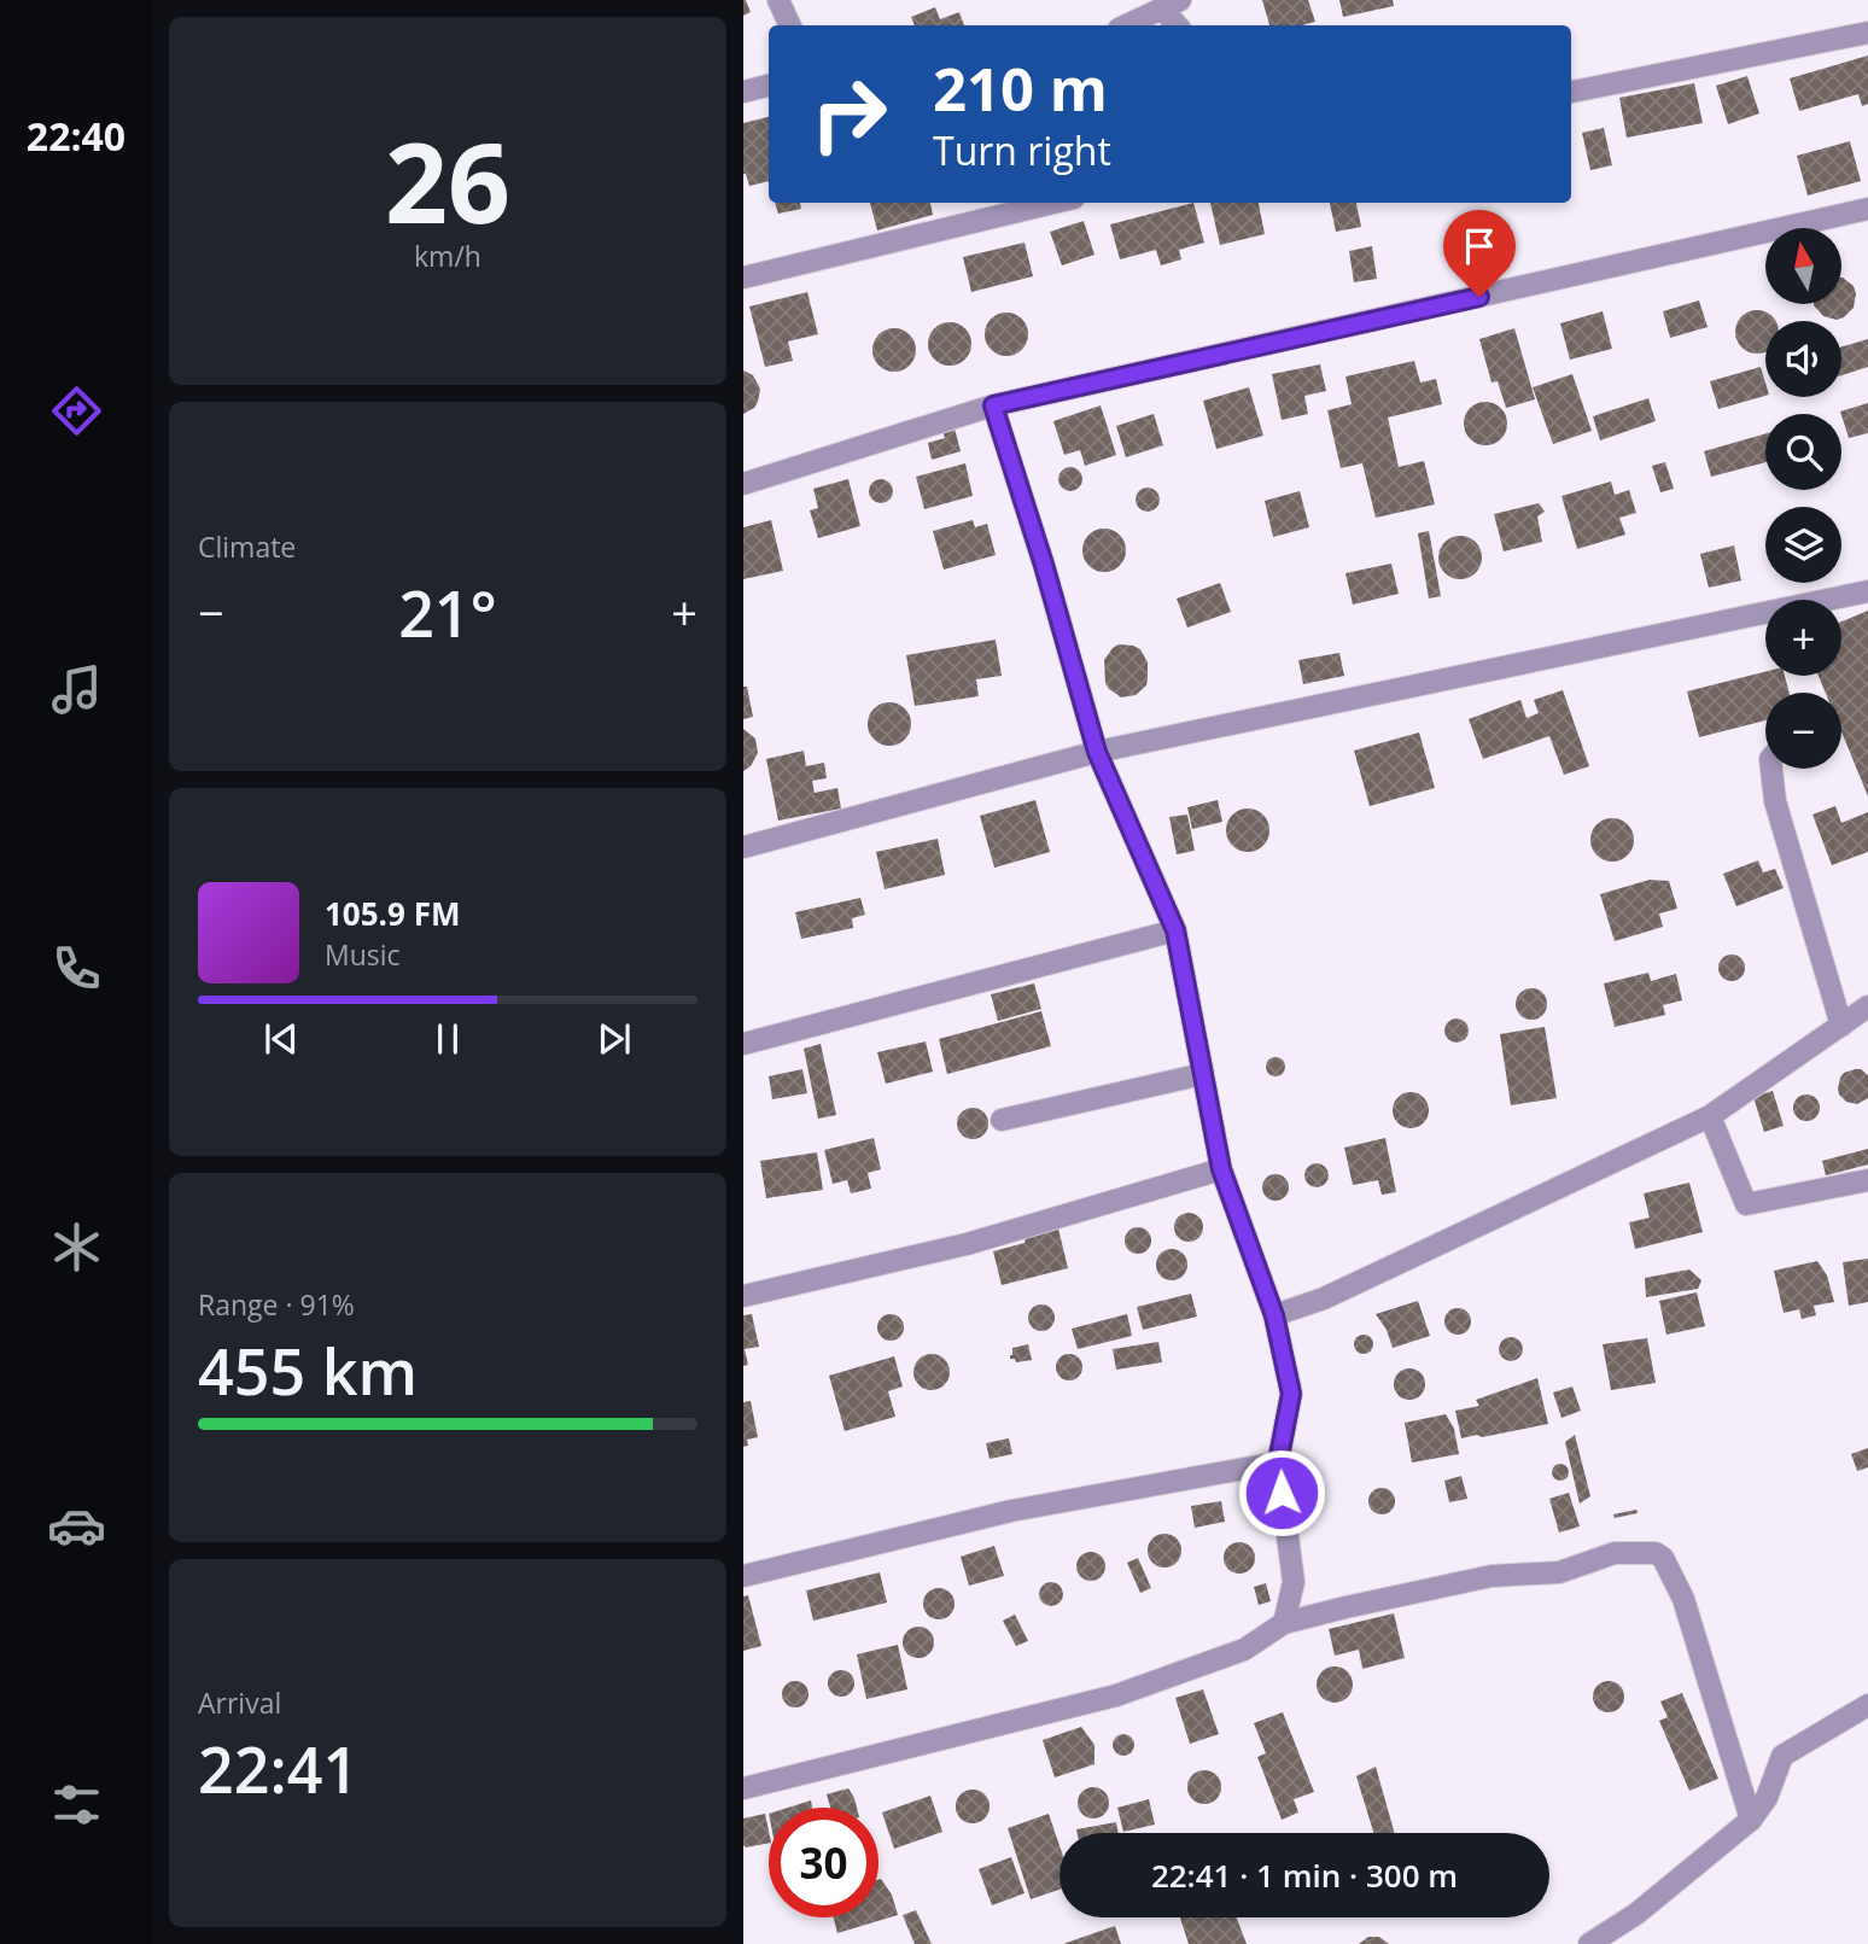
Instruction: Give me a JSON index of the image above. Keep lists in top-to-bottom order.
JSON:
{
  "north": "top",
  "page": {
    "tabs": "22:40",
    "tile": [
      ["26", "km/h"],
      "Climate",
      ["Range · 91%", "455 km"],
      ["Arrival", "22:41"]
    ],
    "turn": ["210 m", "Turn right"],
    "map_buttons": ["+", "−"],
    "heat": ["−", "21°", "+"],
    "song": ["105.9 FM", "Music"],
    "limit": "30",
    "trip": "22:41 · 1 min · 300 m"
  }
}
